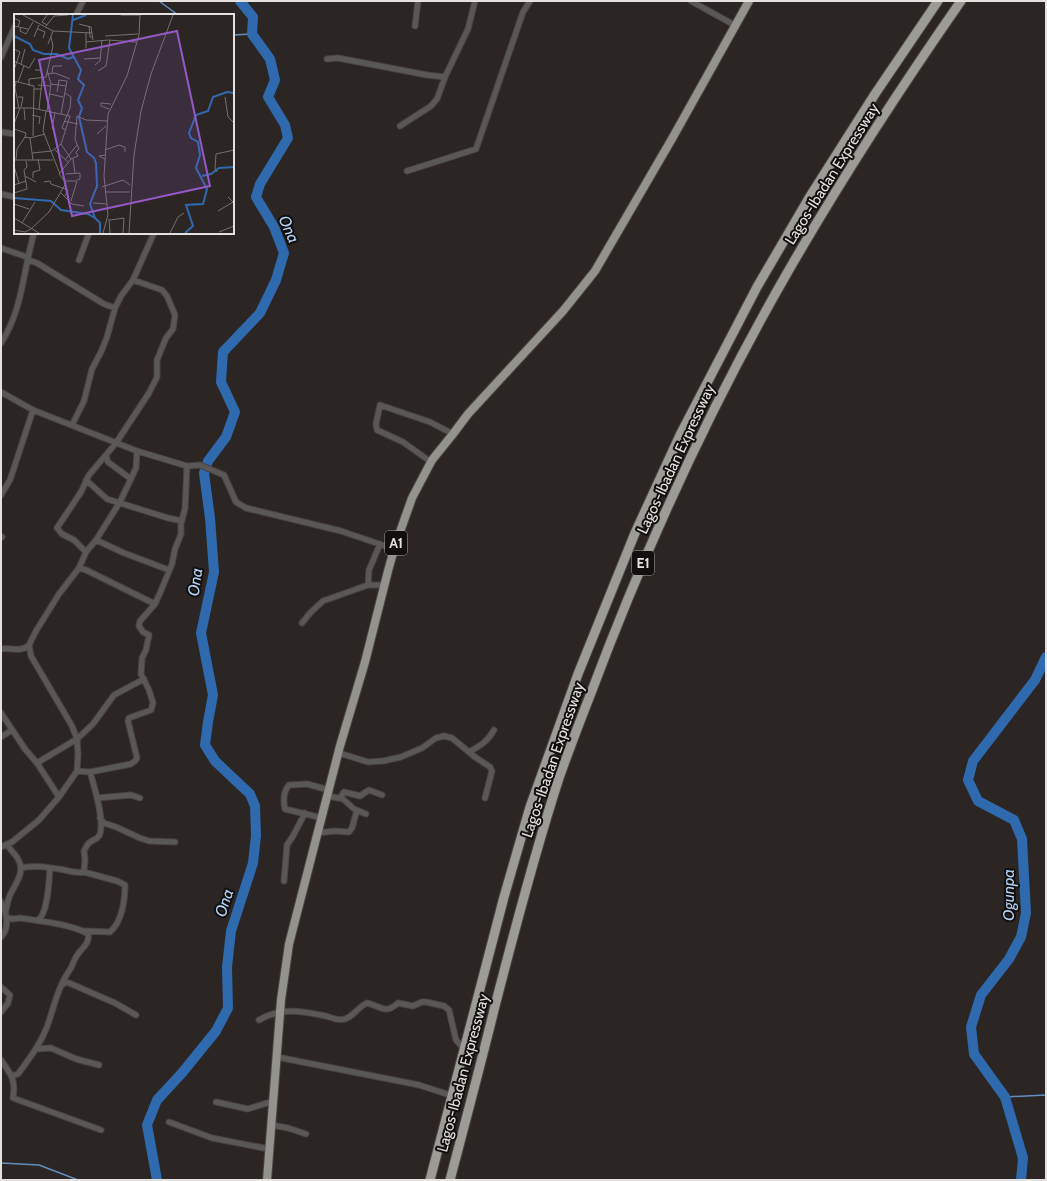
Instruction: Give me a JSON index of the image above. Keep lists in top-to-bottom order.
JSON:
{
  "streets": {
    "highway": ["Lagos-Ibadan Expressway", "A1", "E1"]
  },
  "water": ["Ona", "Ogunpa"]
}
